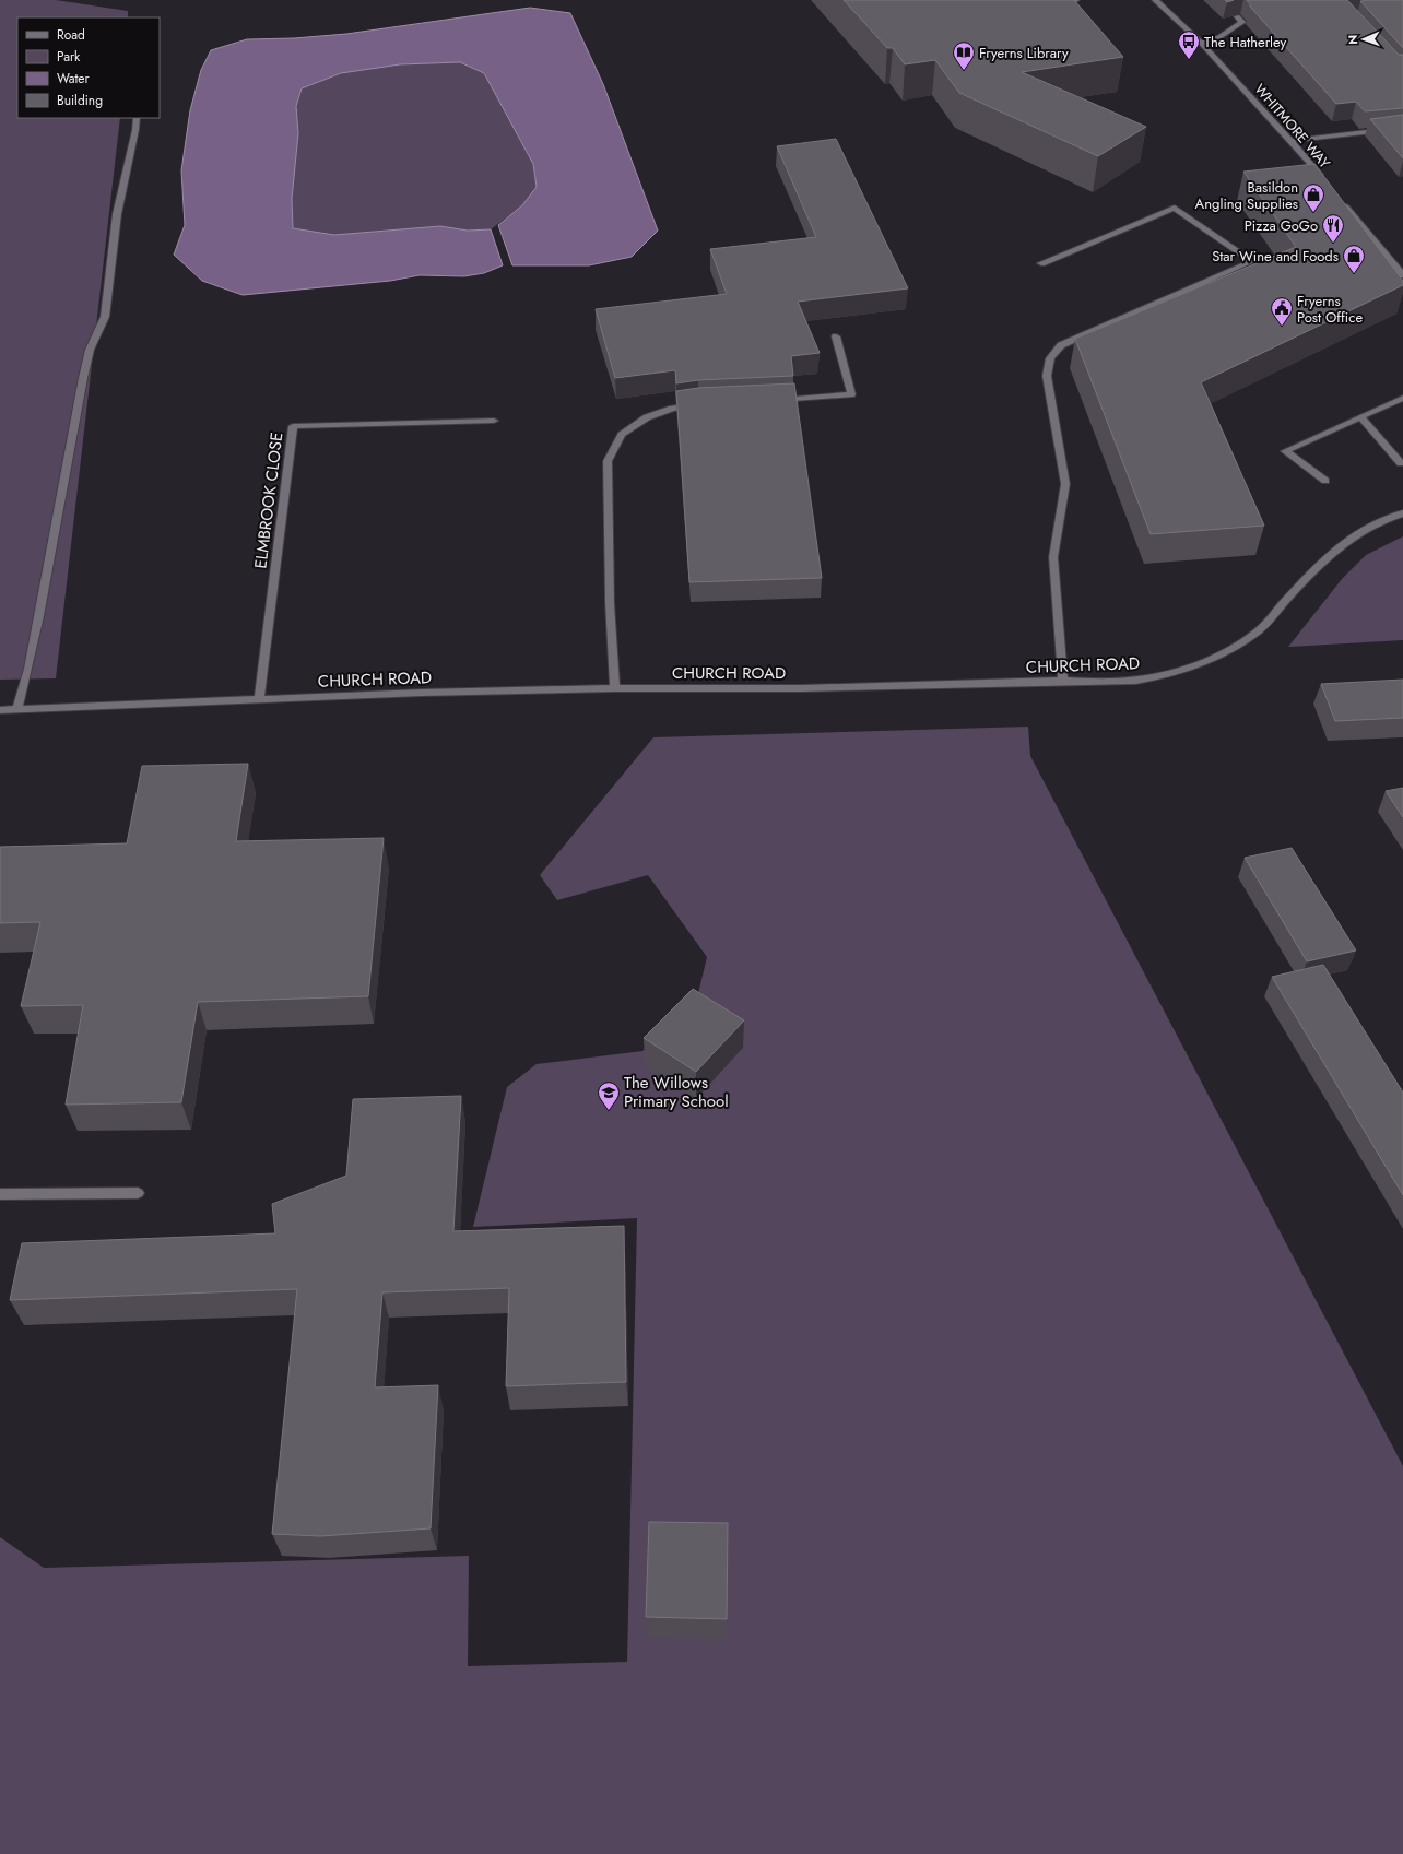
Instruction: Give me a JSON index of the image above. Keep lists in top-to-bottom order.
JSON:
{
  "streets": {
    "street": ["WHITMORE WAY", "ELMBROOK CLOSE", "CHURCH ROAD"]
  },
  "crossings": [
    ["ELMBROOK CLOSE", "CHURCH ROAD"]
  ],
  "places": {
    "bus stop": ["The Hatherley"],
    "library": ["Fryerns Library"],
    "shop": ["Basildon Angling Supplies", "Star Wine and Foods"],
    "restaurant": ["Pizza GoGo"],
    "public building": ["Fryerns Post Office"],
    "school or university": ["The Willows Primary School"]
  },
  "legend": [
    "Road",
    "Park",
    "Water",
    "Building"
  ],
  "north": "left"
}
